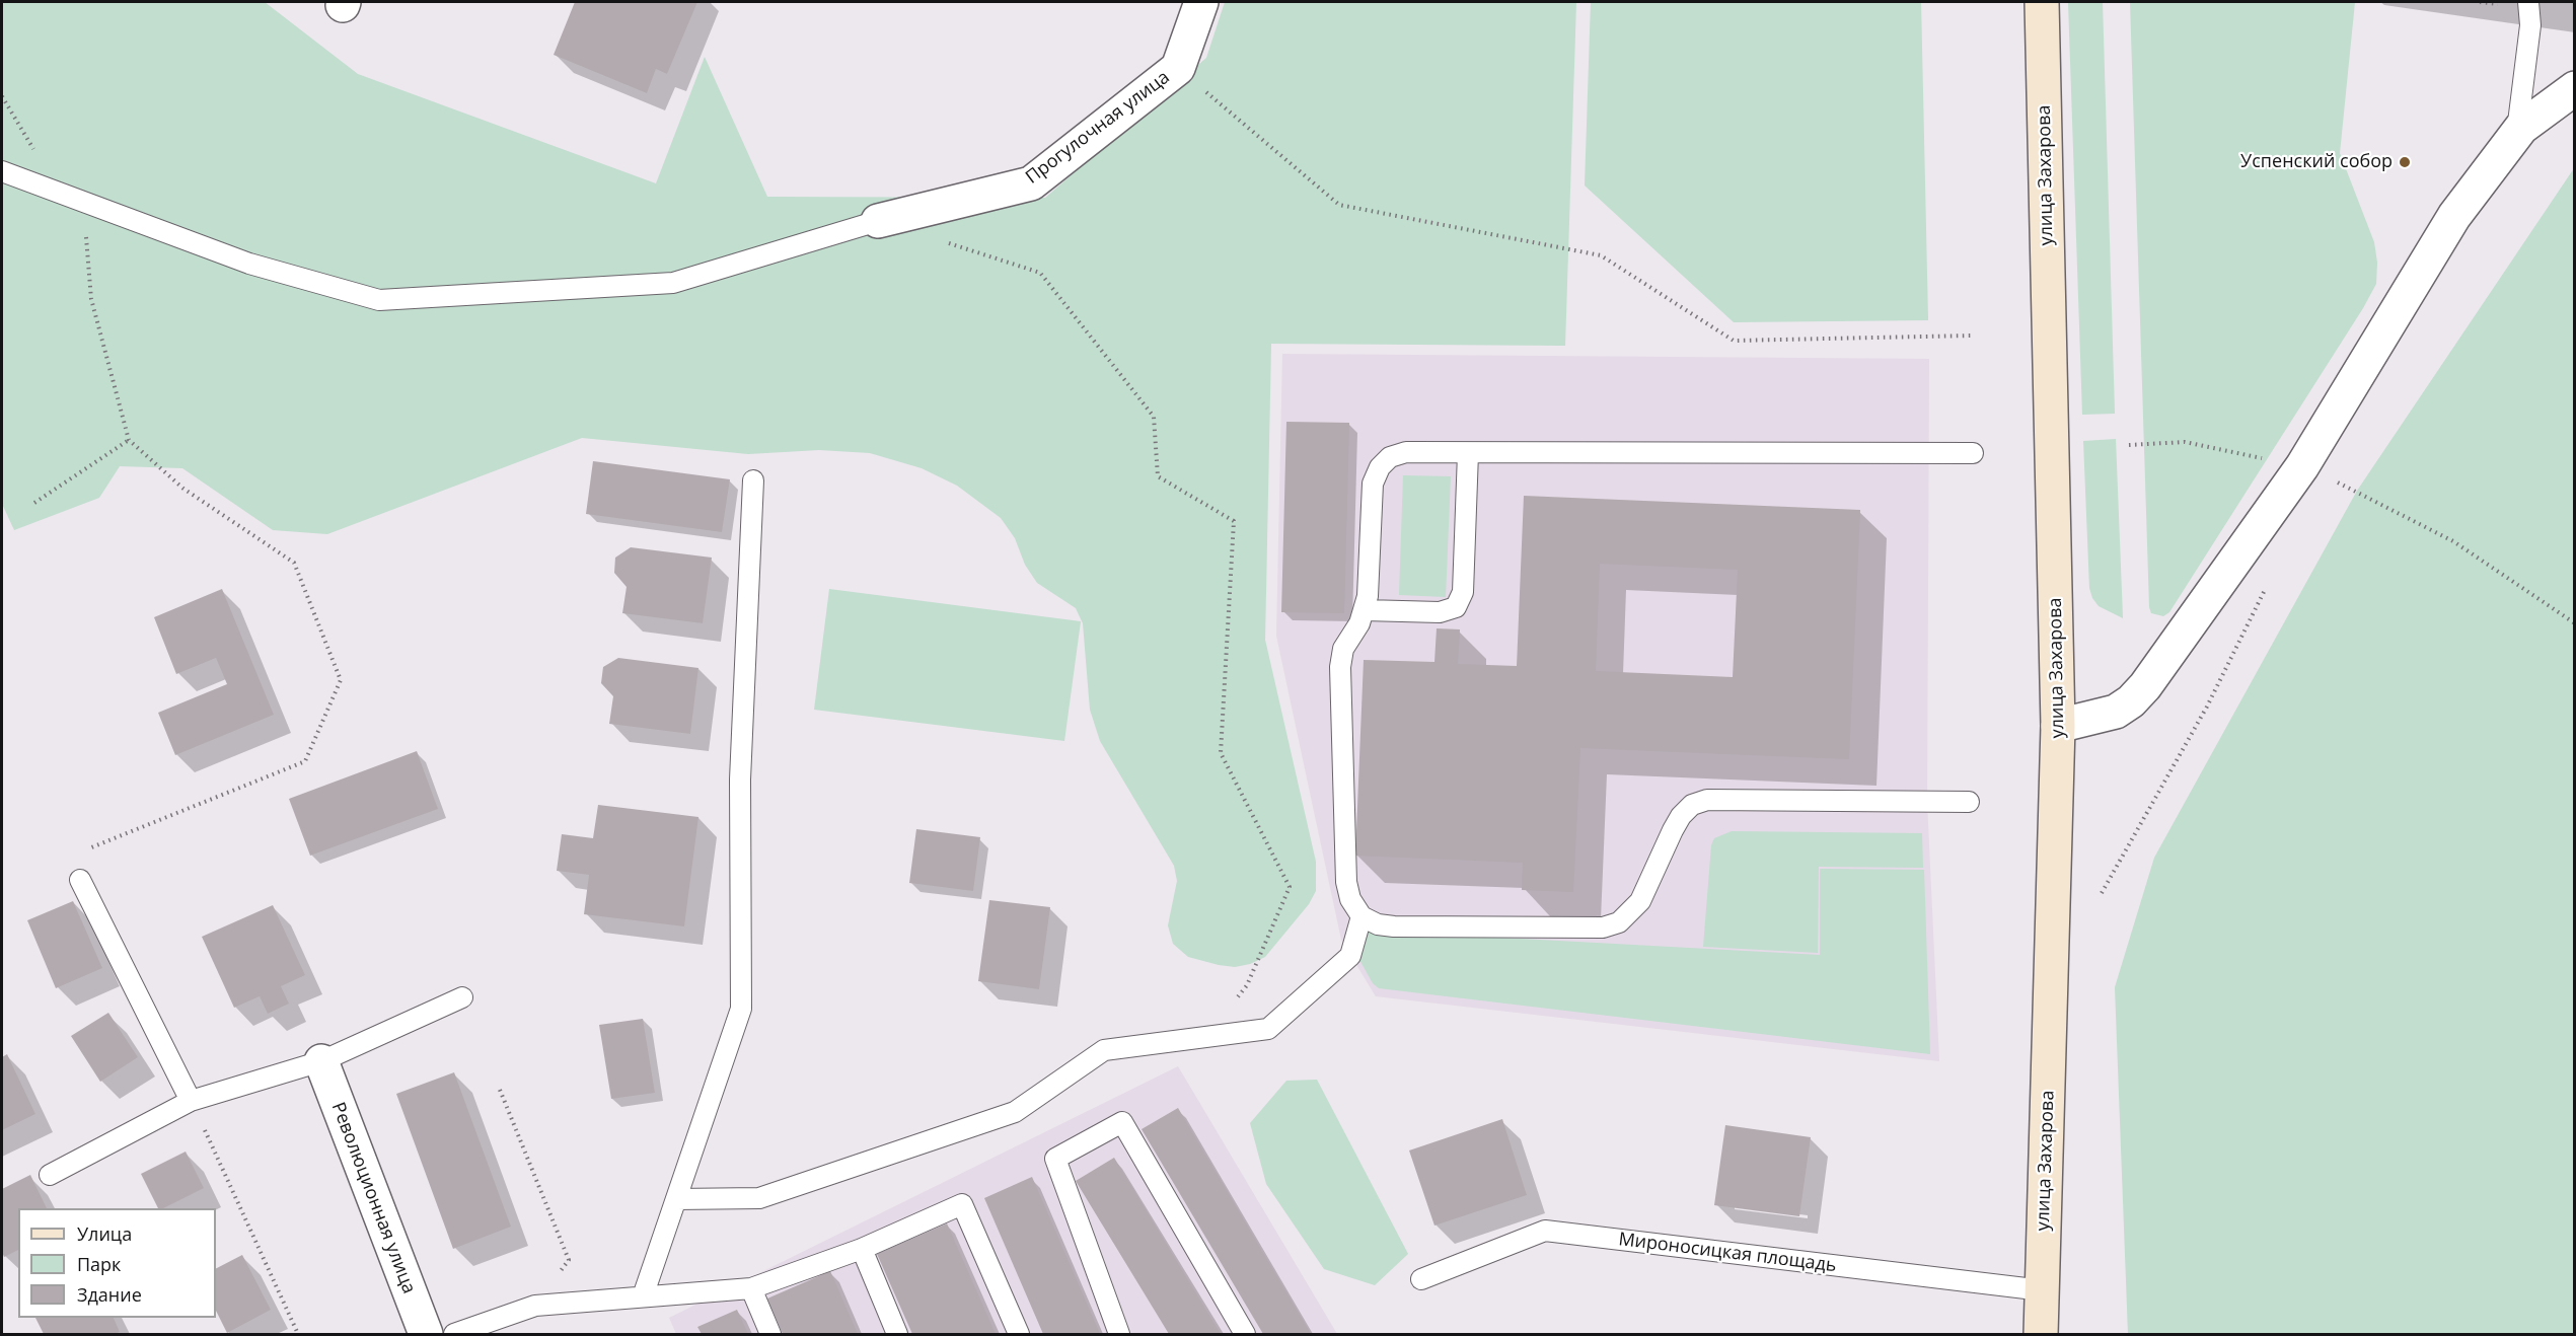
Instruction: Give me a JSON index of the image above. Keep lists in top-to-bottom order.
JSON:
{
  "streets": {
    "main road": ["улица Захарова"],
    "street": ["Прогулочная улица", "Революционная улица"],
    "lane": ["Мироносицкая площадь"]
  },
  "crossings": [
    ["улица Захарова", "Мироносицкая площадь"]
  ],
  "places": ["Успенский собор"],
  "legend": ["Улица", "Парк", "Здание"]
}
